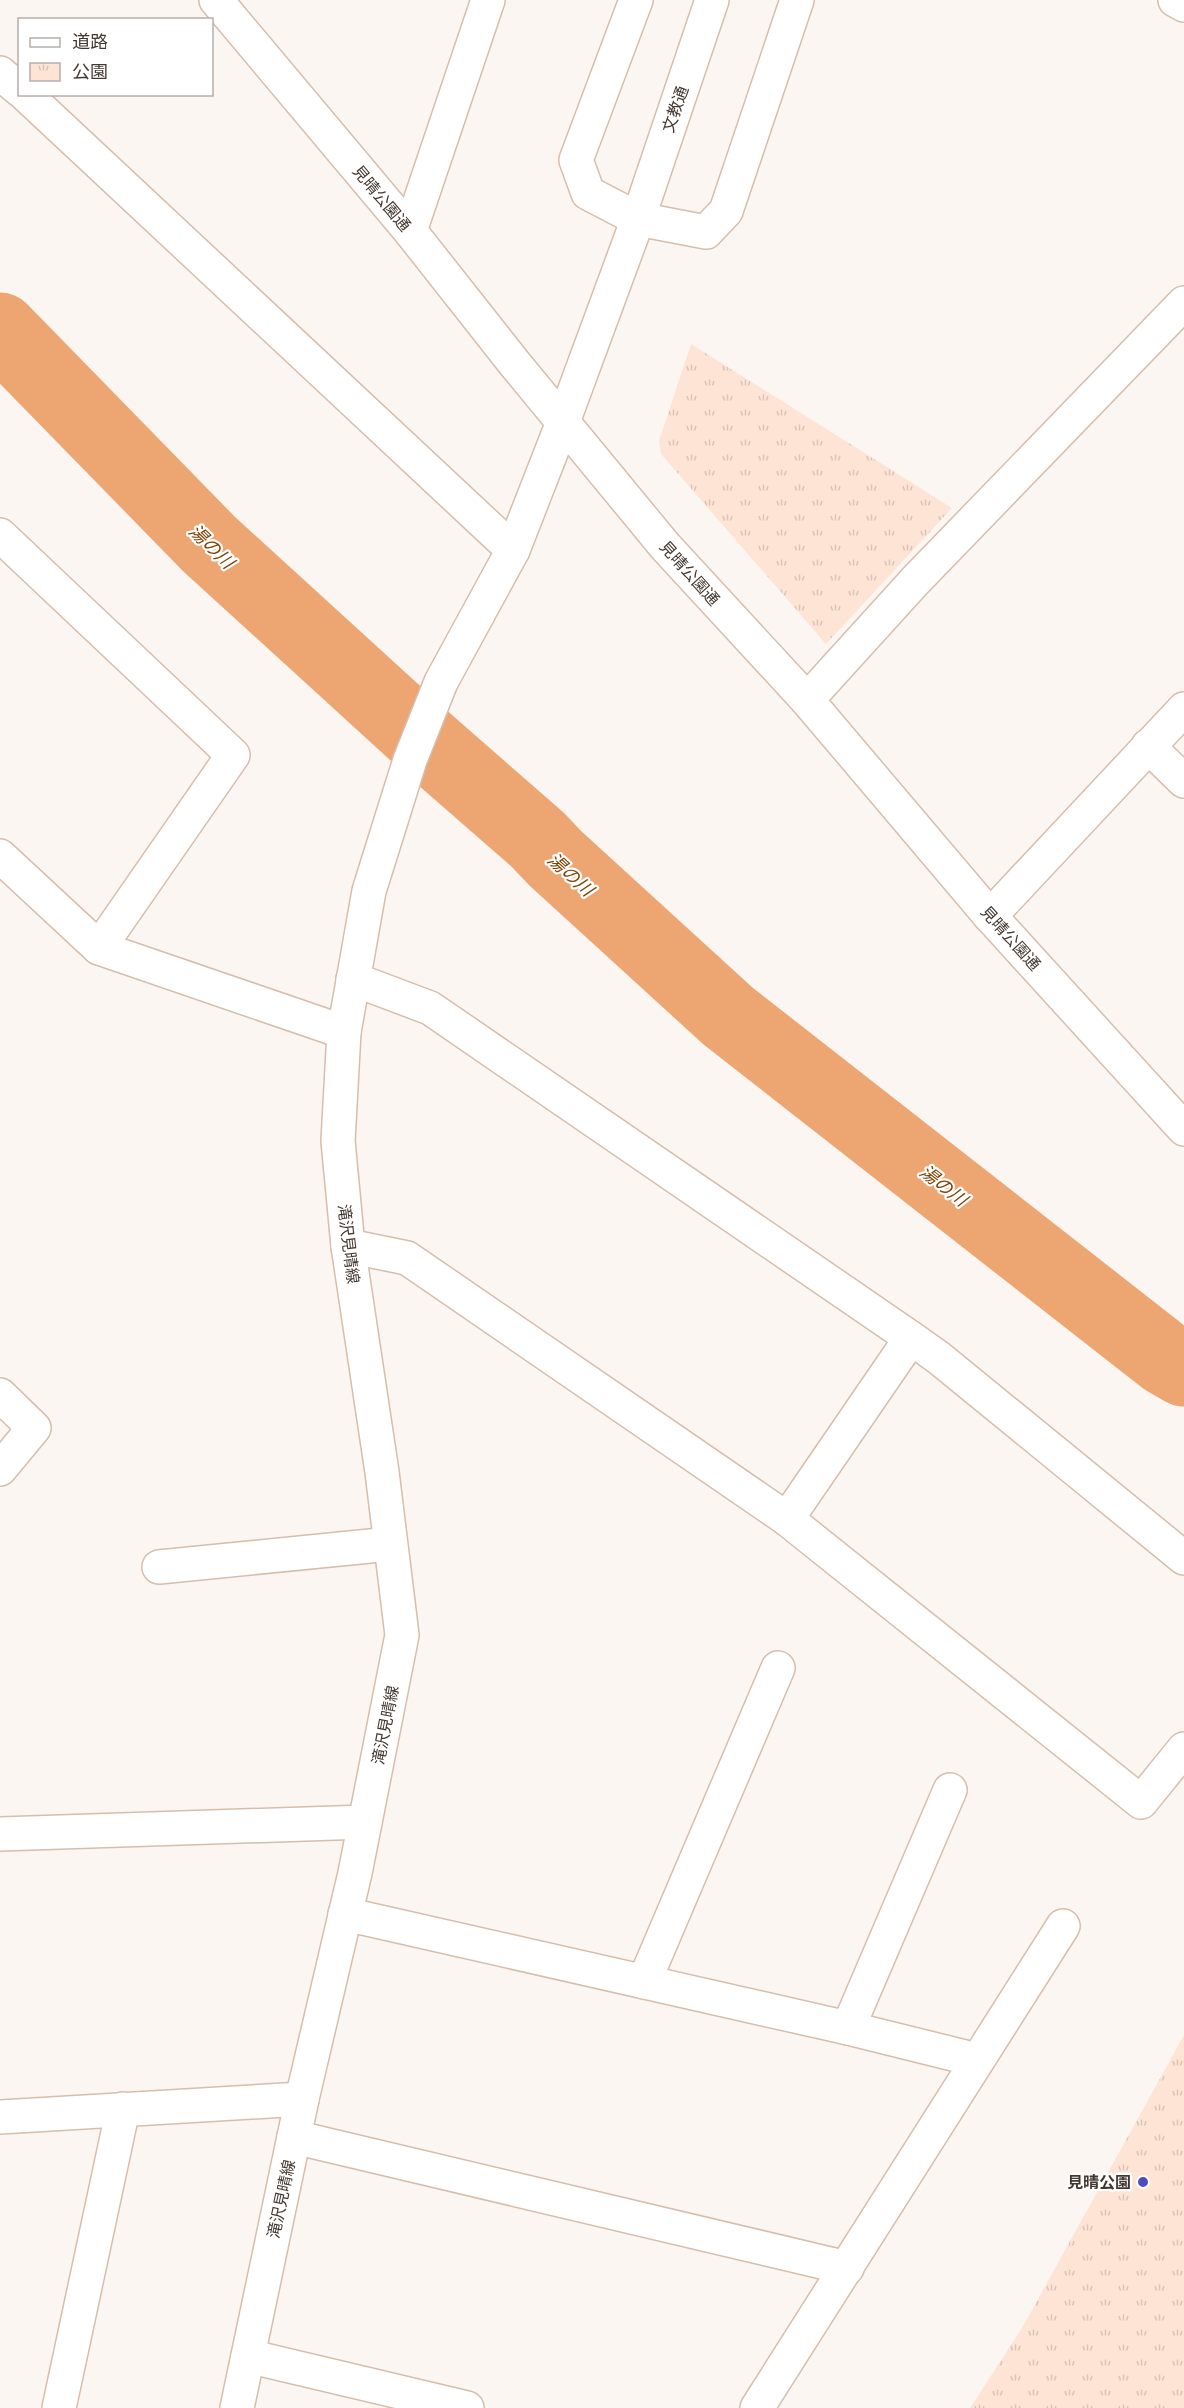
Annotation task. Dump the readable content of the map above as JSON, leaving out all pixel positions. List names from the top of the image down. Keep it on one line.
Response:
{"streets":{"street":["文教通","見晴公園通","滝沢見晴線"]},"crossings":[["文教通","見晴公園通"],["文教通","滝沢見晴線"]],"water":["湯の川"],"places":["見晴公園"],"legend":["道路","公園"]}
